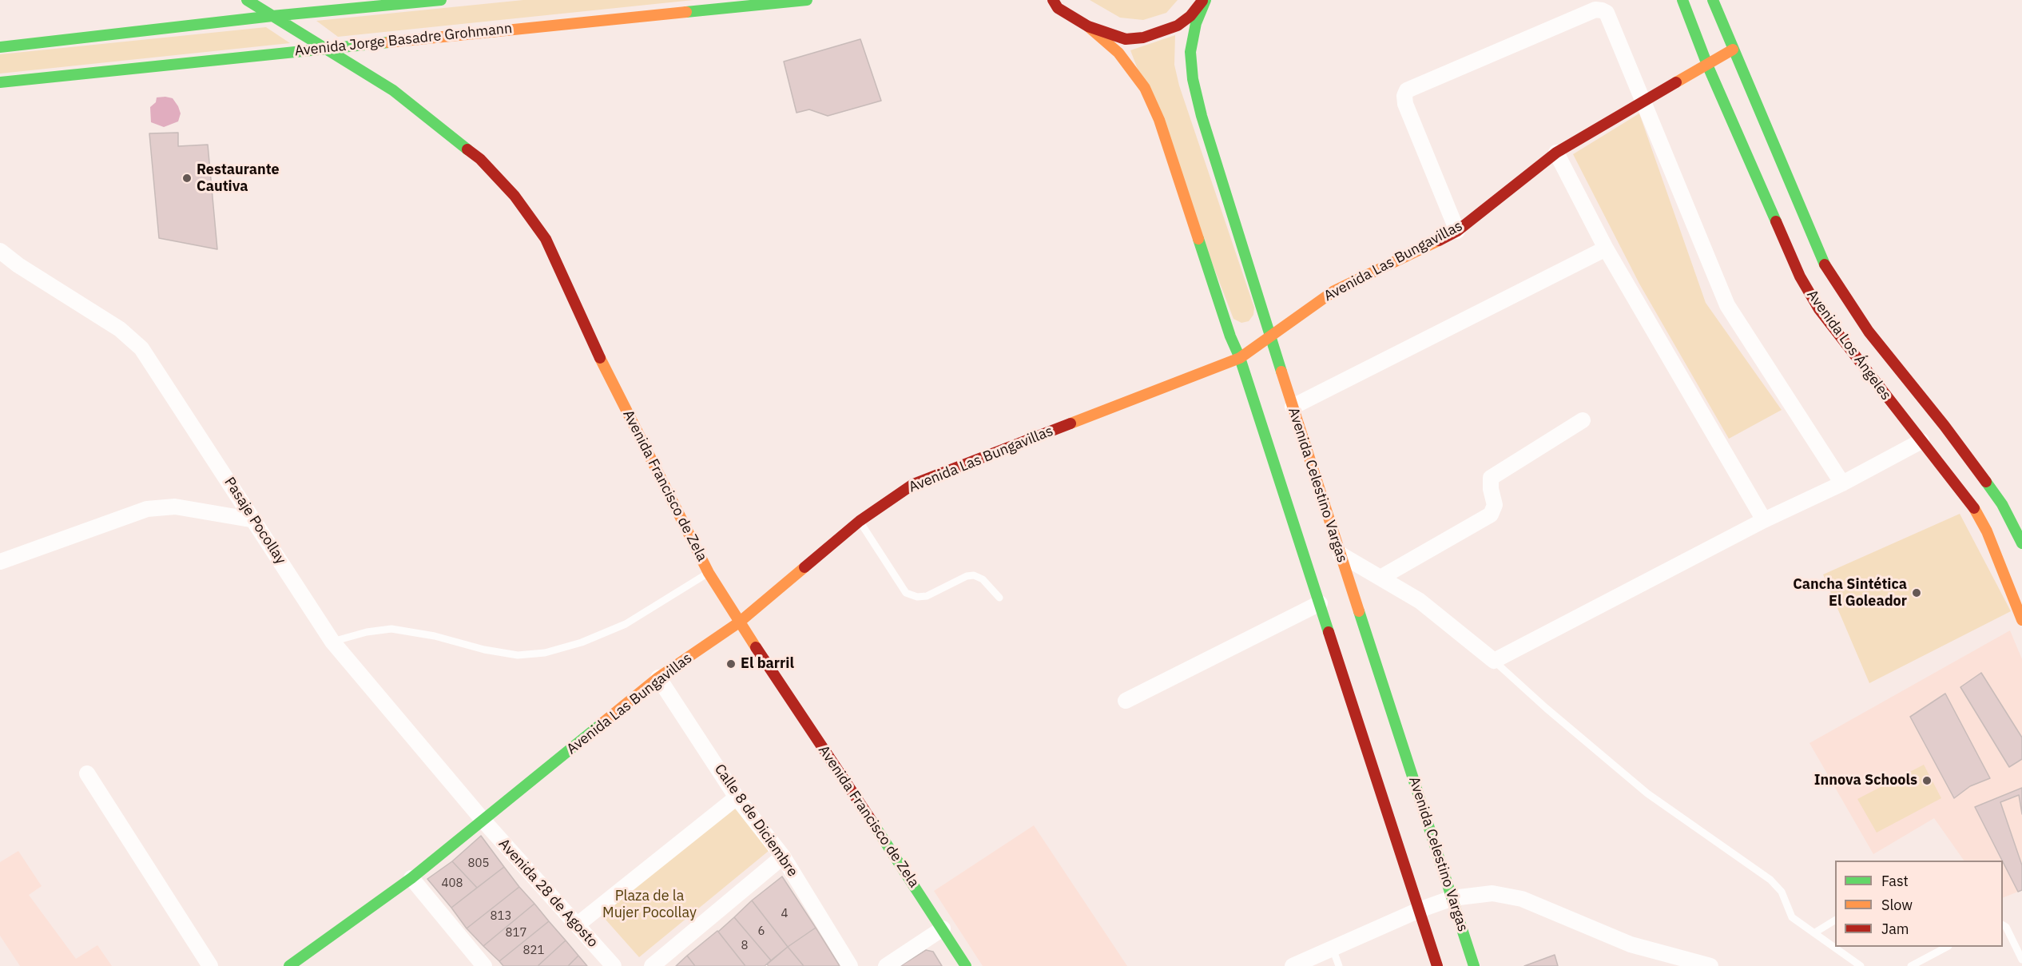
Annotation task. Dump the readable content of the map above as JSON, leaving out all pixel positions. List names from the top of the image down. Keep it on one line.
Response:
{"streets":{"main road":["Avenida Jorge Basadre Grohmann","Avenida Las Bungavillas","Avenida Los Ángeles","Avenida Celestino Vargas","Avenida Francisco de Zela"],"street":["Pasaje Pocollay","Calle 8 de Diciembre","Avenida 28 de Agosto"]},"crossings":[["Avenida Jorge Basadre Grohmann","Avenida Francisco de Zela"],["Avenida Las Bungavillas","Avenida Los Ángeles"],["Avenida Las Bungavillas","Avenida Celestino Vargas"],["Avenida Las Bungavillas","Avenida Francisco de Zela"],["Avenida Las Bungavillas","Pasaje Pocollay"],["Avenida Las Bungavillas","Calle 8 de Diciembre"],["Avenida Las Bungavillas","Avenida 28 de Agosto"],["Pasaje Pocollay","Avenida 28 de Agosto"]],"parks":["Plaza de la Mujer Pocollay"],"places":["Restaurante Cautiva","Cancha Sintética El Goleador","El barril","Innova Schools"],"house_numbers":["805","408","4","813","6","817","8","821"],"legend":["Fast","Slow","Jam"]}
